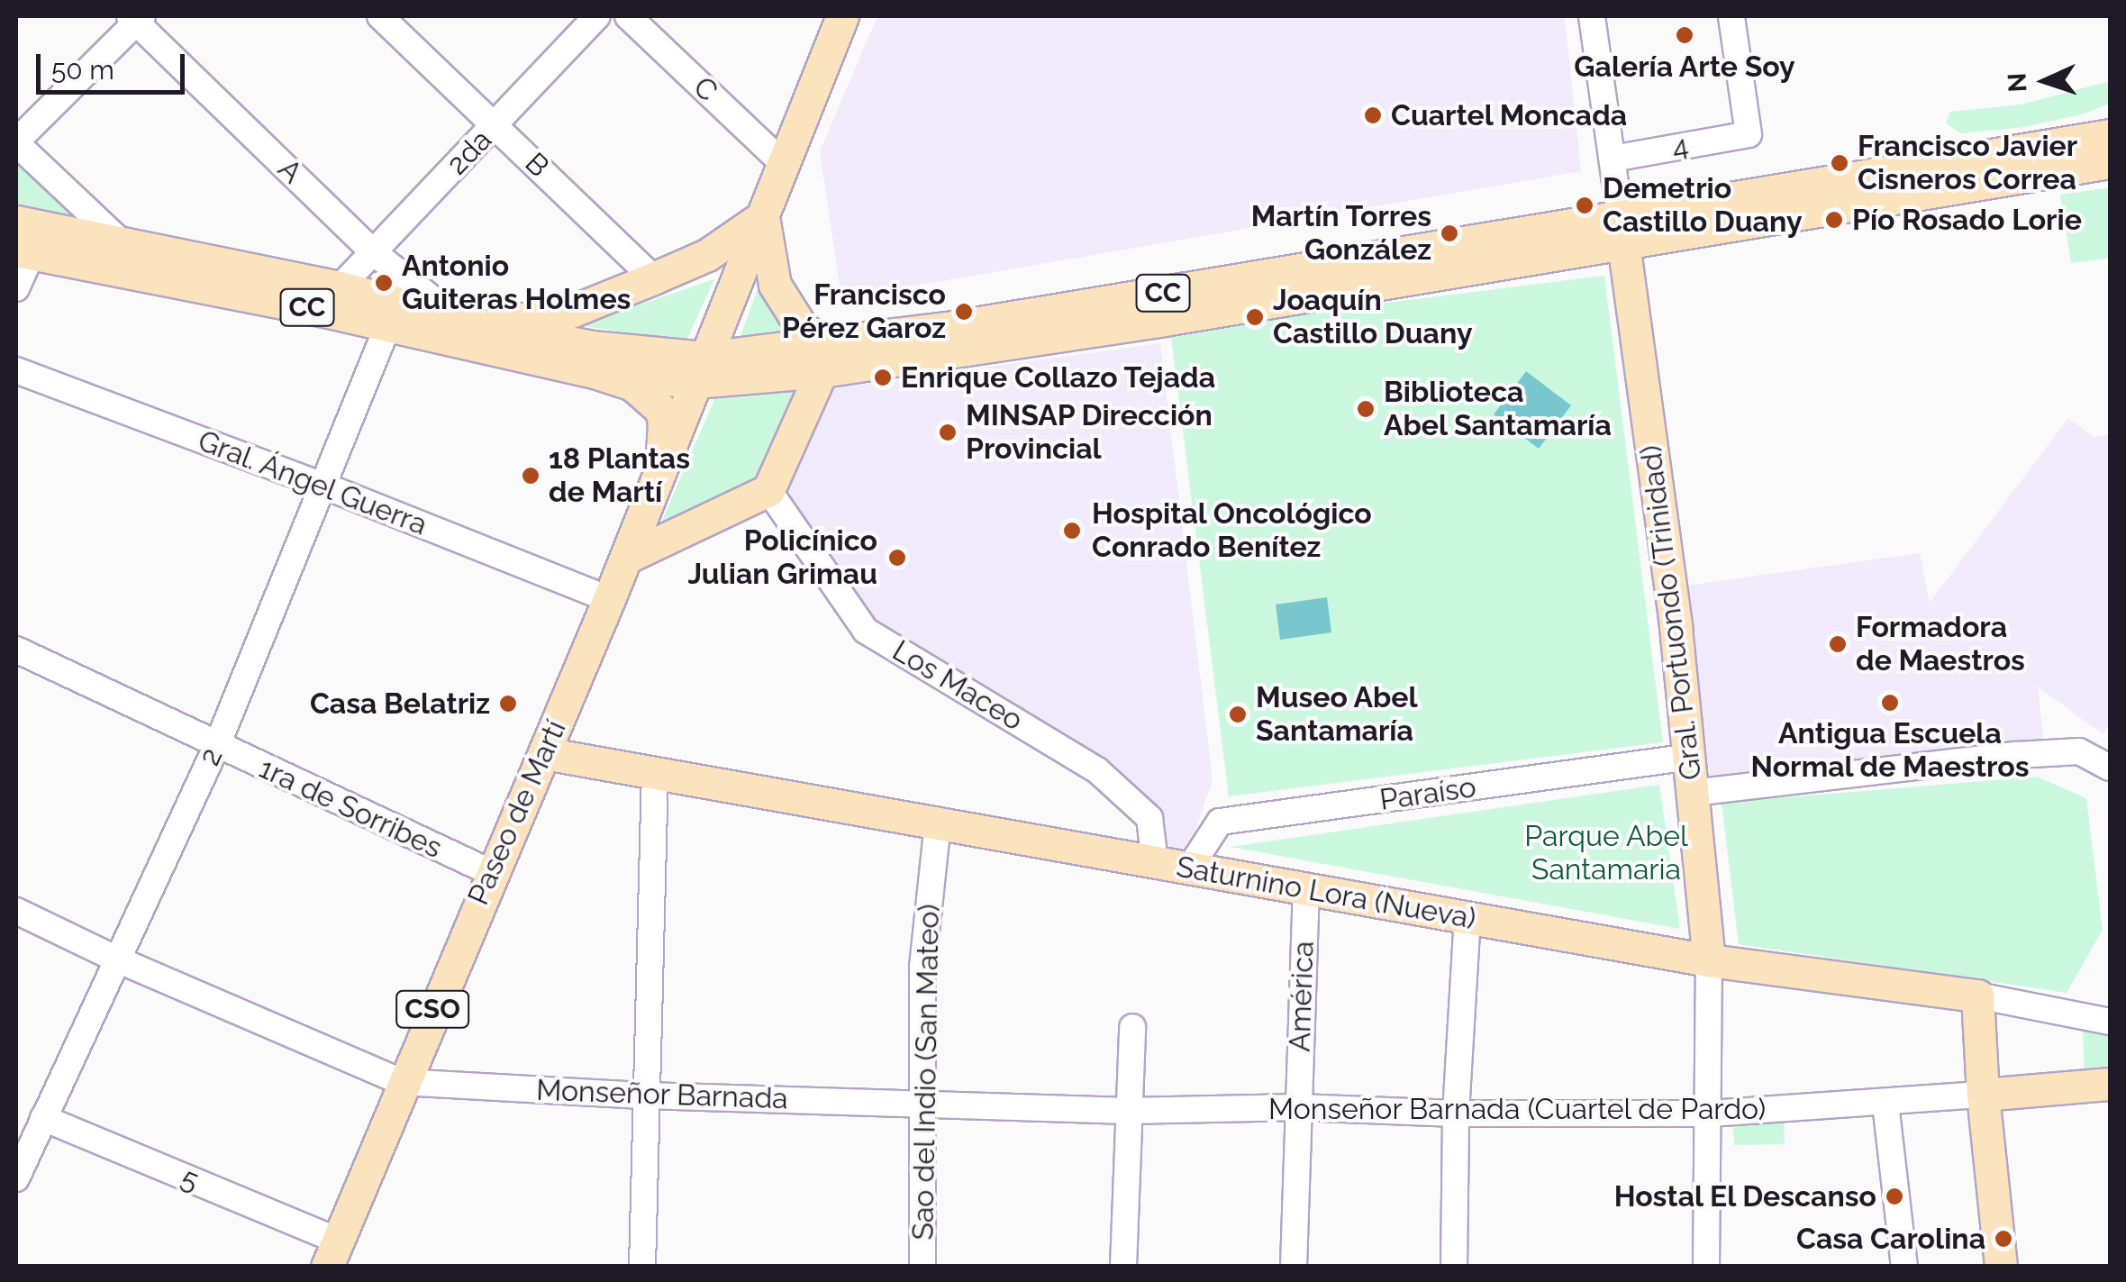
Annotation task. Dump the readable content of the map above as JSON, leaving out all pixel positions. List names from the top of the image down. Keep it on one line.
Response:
{"streets":{"main road":["CC","Gral. Portuondo (Trinidad)","Paseo de Martí","Saturnino Lora (Nueva)","CSO","Monseñor Barnada (Cuartel de Pardo)"],"street":["C","4","2da","B","A","Gral. Ángel Guerra","Los Maceo","2","Paraíso","1ra de Sorribes","América","Sao del Indio (San Mateo)","Monseñor Barnada","5"]},"crossings":[["C","Paseo de Martí"],["4","Gral. Portuondo (Trinidad)"],["2da","B"],["2da","A"],["2da","CC"],["A","CC"],["CC","Gral. Portuondo (Trinidad)"],["CC","2"],["CC","Paseo de Martí"],["Gral. Ángel Guerra","2"],["Gral. Ángel Guerra","Paseo de Martí"],["Gral. Portuondo (Trinidad)","Paraíso"],["Gral. Portuondo (Trinidad)","Saturnino Lora (Nueva)"],["Gral. Portuondo (Trinidad)","Monseñor Barnada (Cuartel de Pardo)"],["Los Maceo","Saturnino Lora (Nueva)"],["2","1ra de Sorribes"],["2","5"],["Paraíso","Saturnino Lora (Nueva)"],["1ra de Sorribes","Paseo de Martí"],["Paseo de Martí","Saturnino Lora (Nueva)"],["Paseo de Martí","Monseñor Barnada"],["Paseo de Martí","5"],["Saturnino Lora (Nueva)","América"],["Saturnino Lora (Nueva)","Sao del Indio (San Mateo)"],["América","Monseñor Barnada (Cuartel de Pardo)"],["Sao del Indio (San Mateo)","Monseñor Barnada"],["Sao del Indio (San Mateo)","Monseñor Barnada (Cuartel de Pardo)"],["Monseñor Barnada","Monseñor Barnada (Cuartel de Pardo)"]],"parks":["Parque Abel Santamaria"],"places":["Galería Arte Soy","Cuartel Moncada","Francisco Javier Cisneros Correa","Demetrio Castillo Duany","Pío Rosado Lorie","Martín Torres González","Antonio Guiteras Holmes","Francisco Pérez Garoz","Joaquín Castillo Duany","Enrique Collazo Tejada","Biblioteca Abel Santamaría","MINSAP Dirección Provincial","18 Plantas de Martí","Hospital Oncológico Conrado Benítez","Policínico Julian Grimau","Formadora de Maestros","Antigua Escuela Normal de Maestros","Casa Belatriz","Museo Abel Santamaría","Hostal El Descanso","Casa Carolina"],"scale_bar":"50 m","north":"left"}
